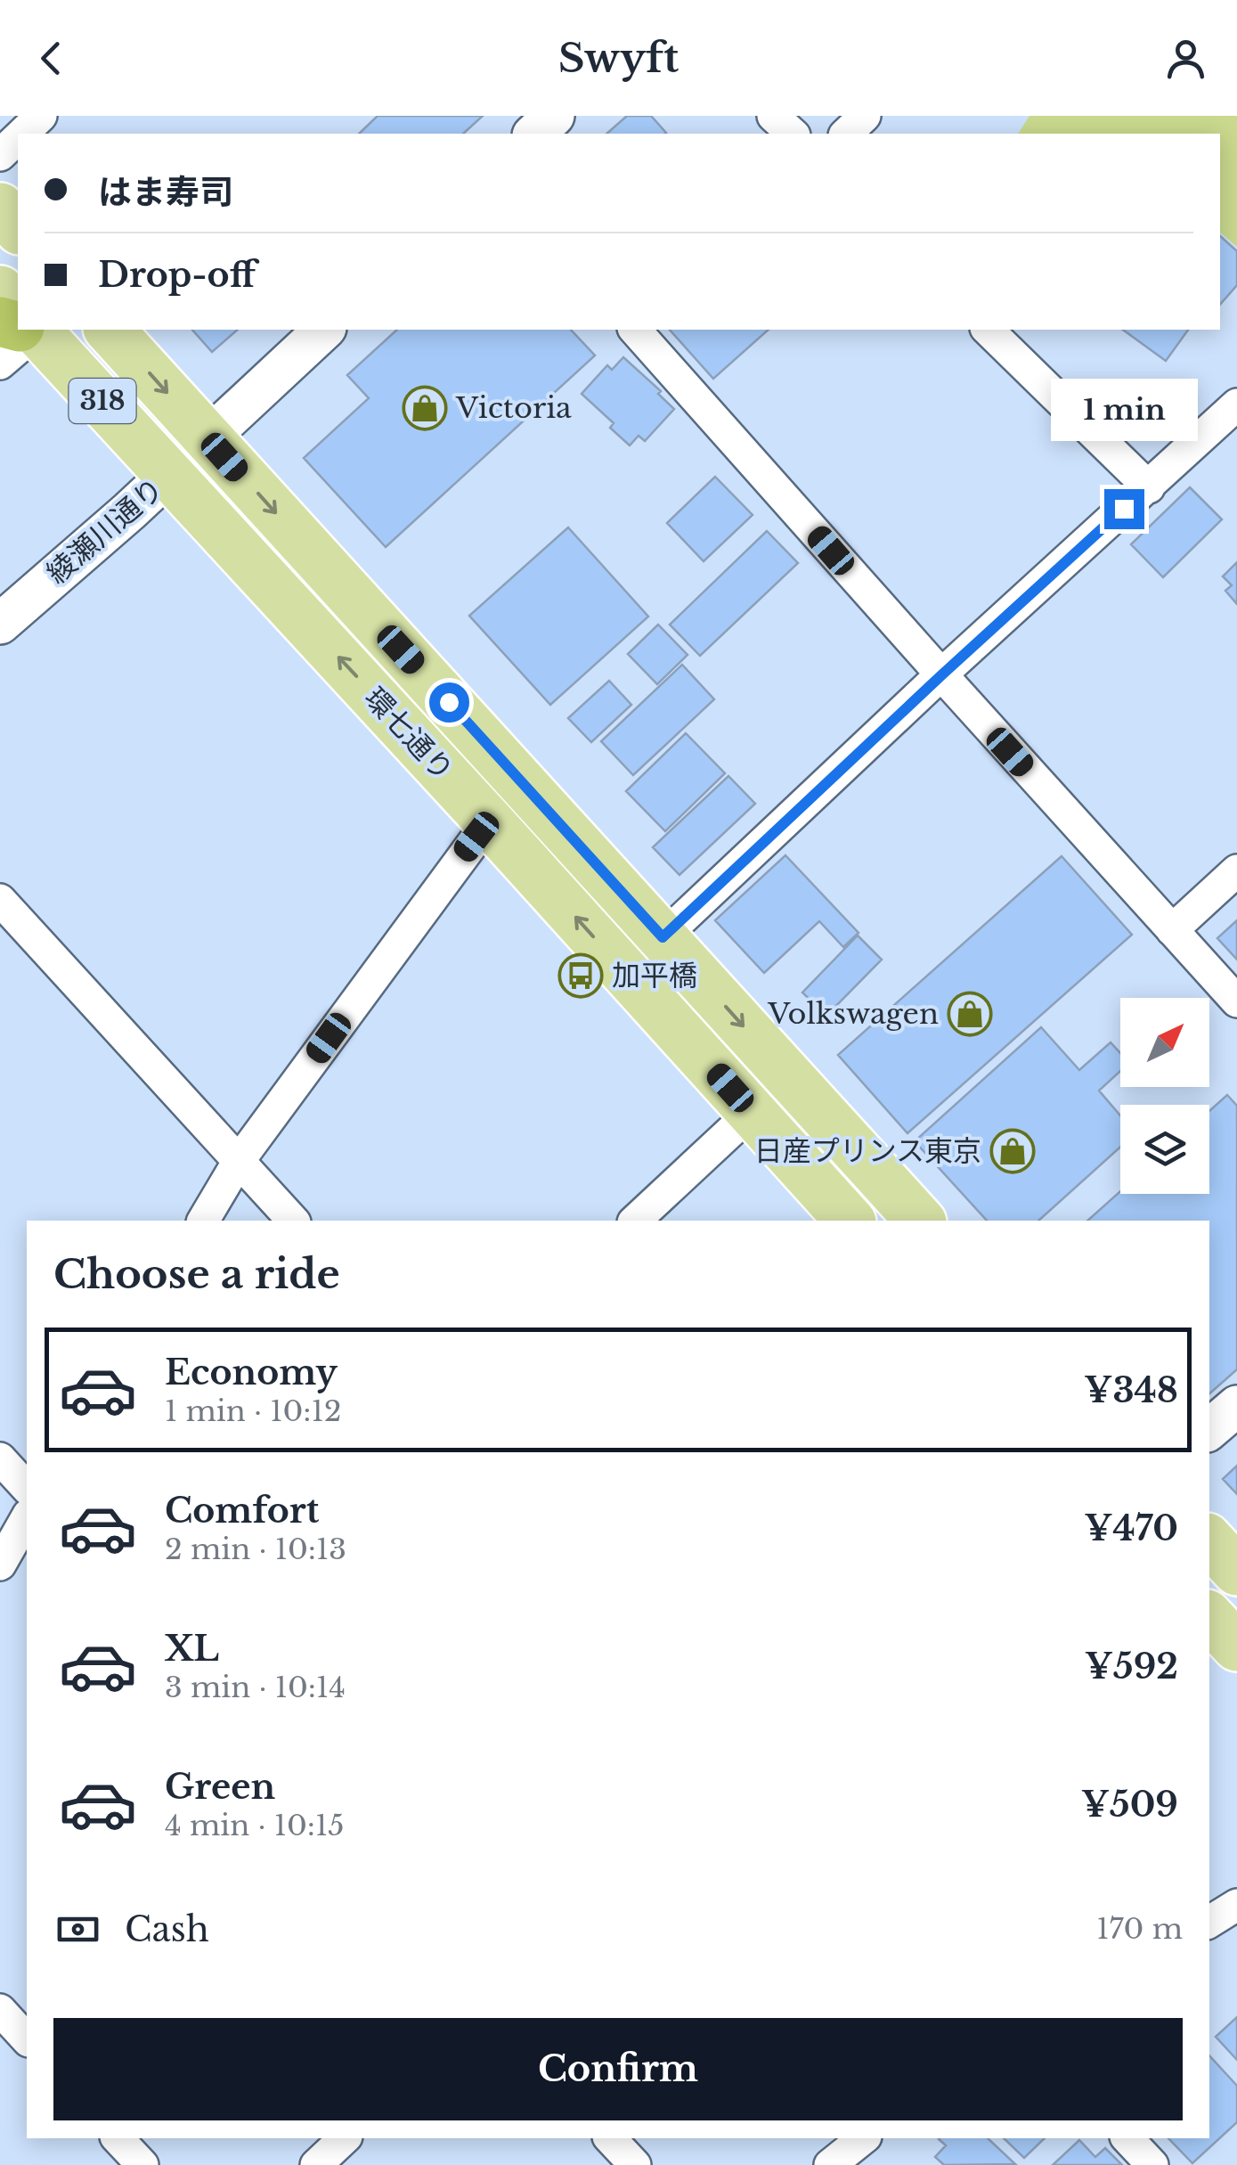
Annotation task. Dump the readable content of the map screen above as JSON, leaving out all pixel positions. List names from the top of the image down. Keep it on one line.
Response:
{"streets":{"main road":["318","環七通り"],"street":["綾瀬川通り"]},"crossings":[["綾瀬川通り","環七通り"]],"places":{"shop":["Victoria","Volkswagen","日産プリンス東京"],"bus stop":["加平橋"]},"north":"top right","page":{"header":"Swyft","banner":["はま寿司","Drop-off"],"bubble":"1 min","heading":"Choose a ride","list":[{"name":"Economy","note":"1 min · 10:12","value":"¥348"},{"name":"Comfort","note":"2 min · 10:13","value":"¥470"},{"name":"XL","note":"3 min · 10:14","value":"¥592"},{"name":"Green","note":"4 min · 10:15","value":"¥509"}],"pay":["Cash","170 m"],"buttons":"Confirm"}}
